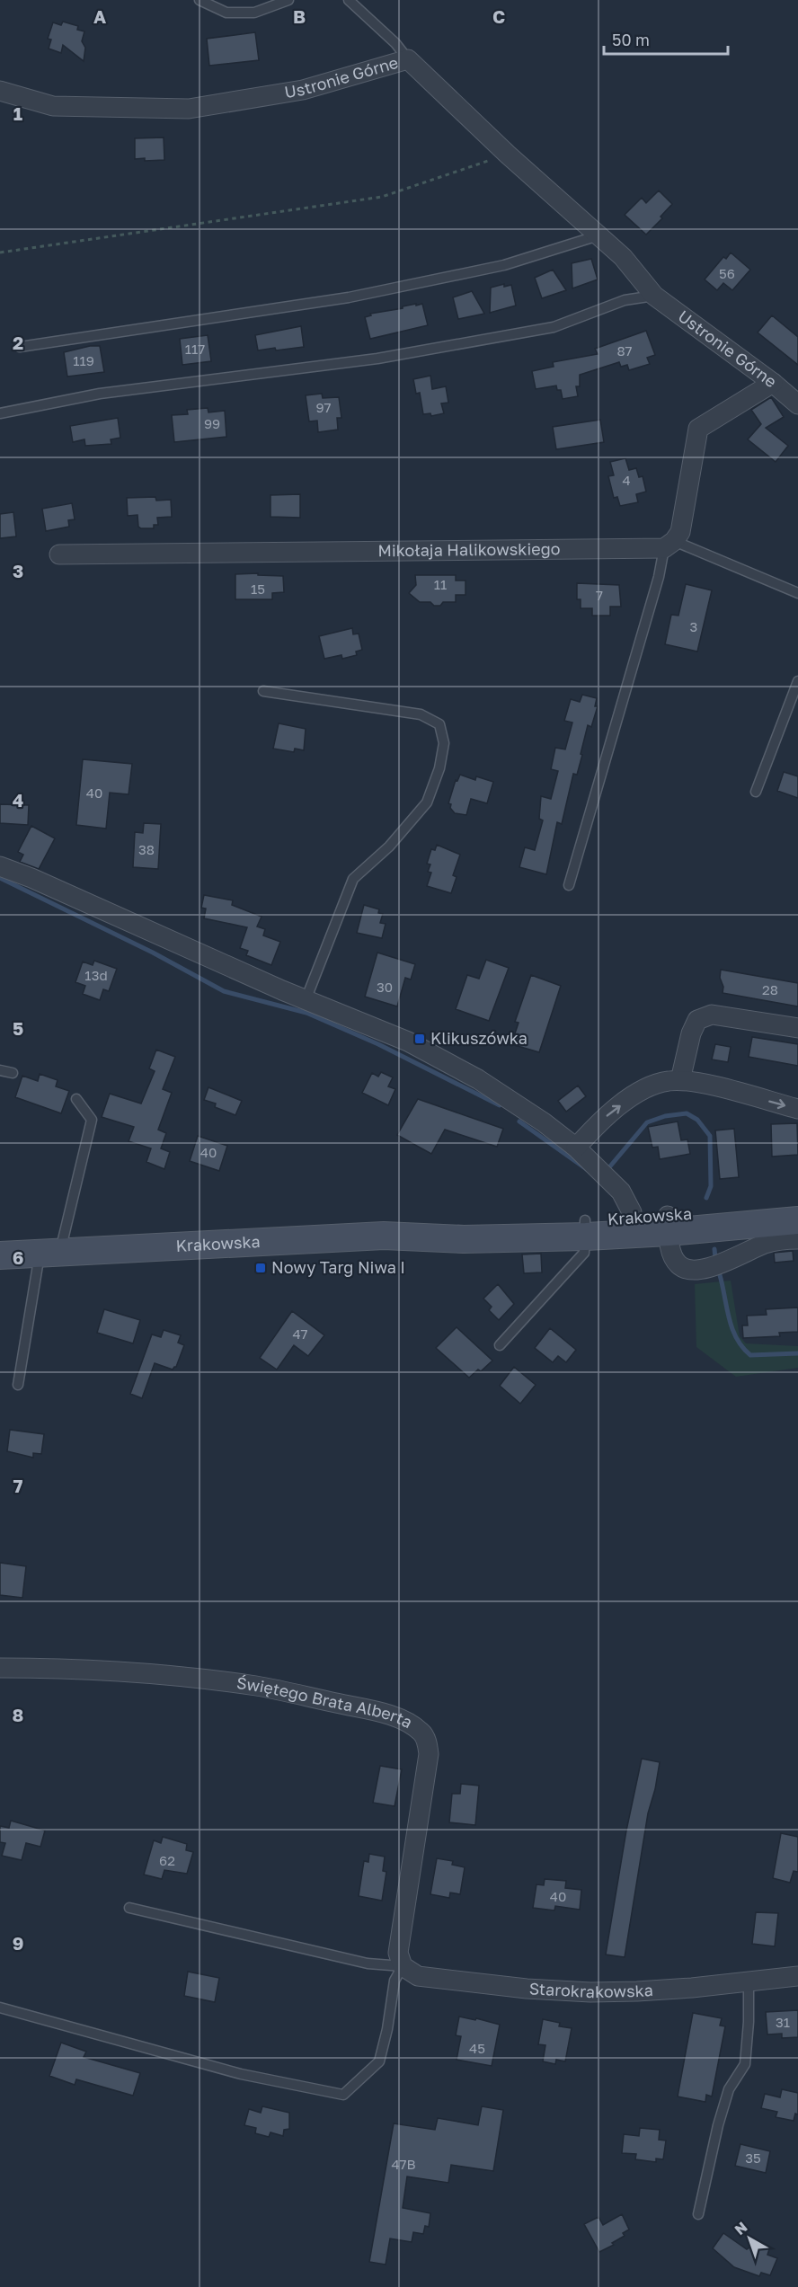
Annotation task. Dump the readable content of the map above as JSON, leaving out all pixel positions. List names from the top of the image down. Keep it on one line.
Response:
{"streets":{"main road":["Krakowska"],"street":["Ustronie Górne","Mikołaja Halikowskiego","Świętego Brata Alberta","Starokrakowska"]},"crossings":[["Świętego Brata Alberta","Starokrakowska"]],"places":{"transit":["Klikuszówka","Nowy Targ Niwa I"]},"house_numbers":["56","117","87","119","97","99","4","11","15","7","3","40","38","13d","30","28","40","47","62","40","31","45","35","47B"],"scale_bar":"50 m","north":"top left","grid":{"columns":["A","B","C"],"rows":["1","2","3","4","5","6","7","8","9"]}}
